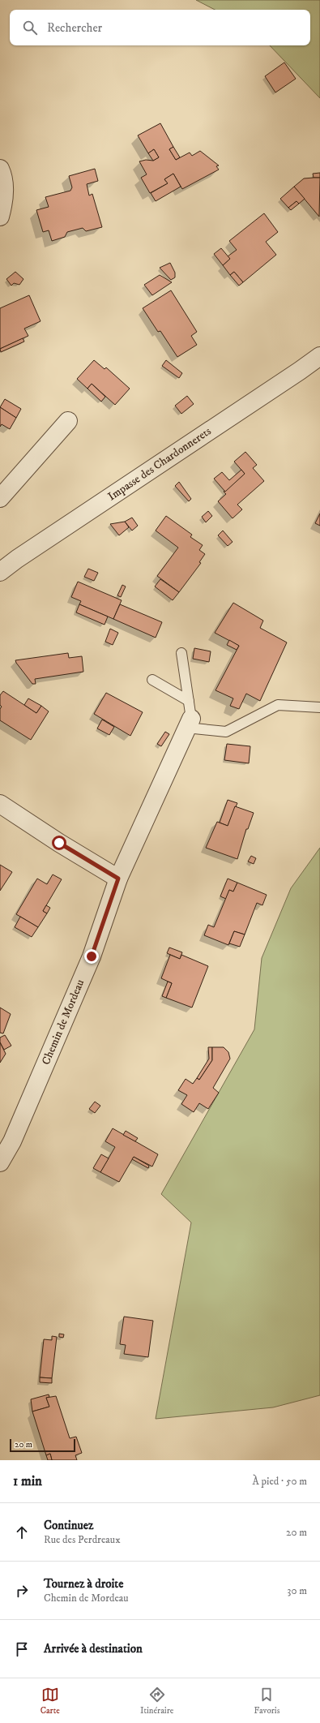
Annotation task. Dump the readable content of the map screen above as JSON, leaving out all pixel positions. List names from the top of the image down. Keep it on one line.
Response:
{"streets":{"street":["Impasse des Chardonnerets","Chemin de Mordeau"]},"scale_bar":"20 m","page":{"search":"Rechercher","scale":"20 m","heading":["1 min","À pied · 50 m"],"list":[["Continuez","Rue des Perdreaux","20 m"],["Tournez à droite","Chemin de Mordeau","30 m"],"Arrivée à destination"],"nav":["Carte","Itinéraire","Favoris"]}}
